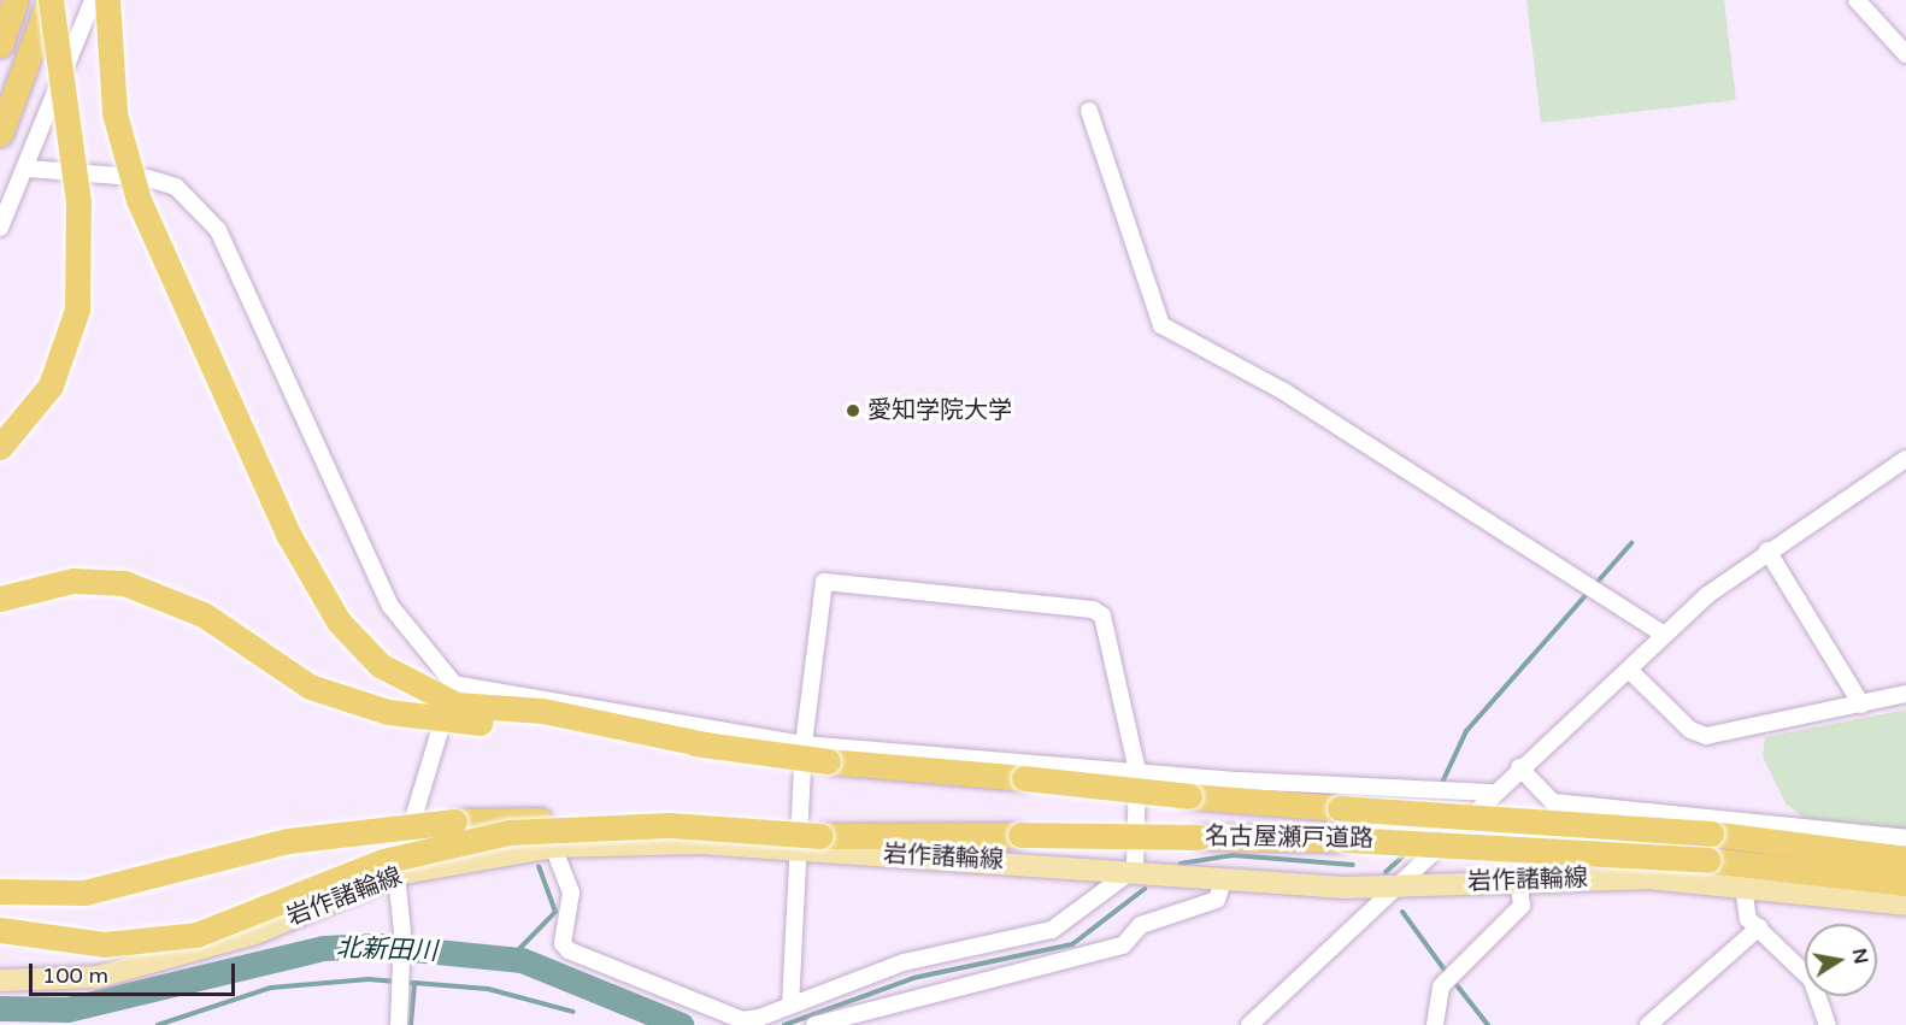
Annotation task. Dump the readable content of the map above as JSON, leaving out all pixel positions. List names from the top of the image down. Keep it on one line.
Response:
{"streets":{"highway":["名古屋瀬戸道路"],"main road":["岩作諸輪線"]},"water":["北新田川"],"places":["愛知学院大学"],"scale_bar":"100 m","north":"right"}
